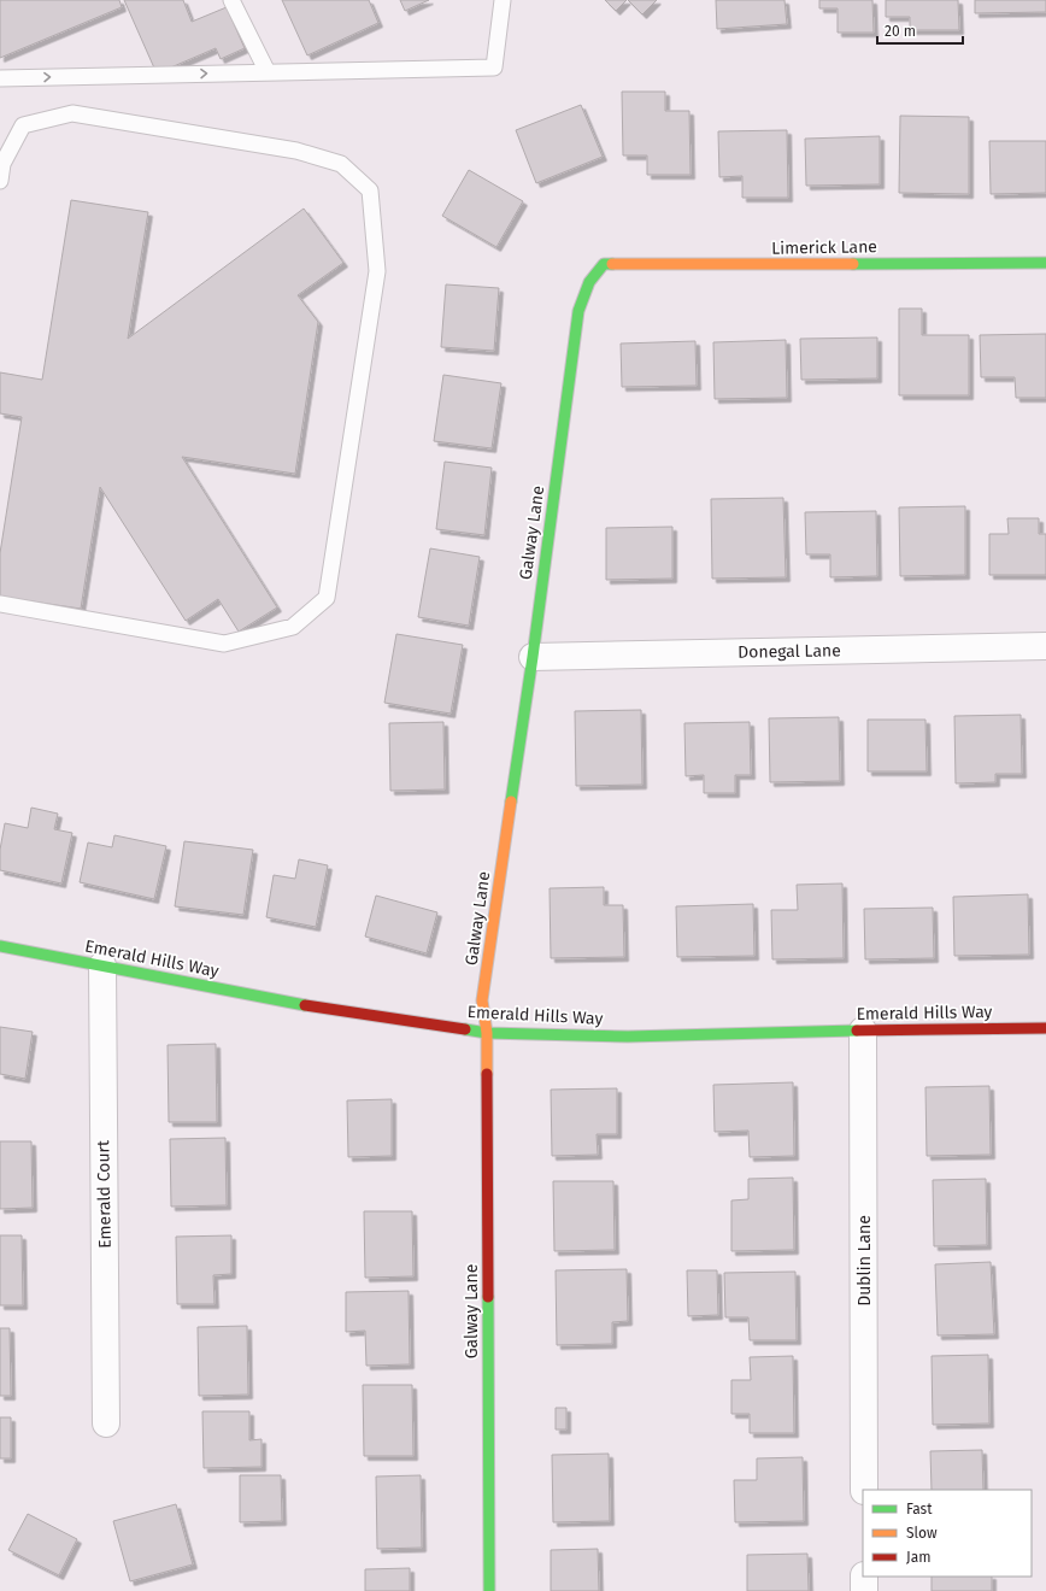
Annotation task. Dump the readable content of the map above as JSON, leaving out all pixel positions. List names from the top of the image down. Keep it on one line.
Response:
{"streets":{"street":["Limerick Lane","Galway Lane","Donegal Lane","Emerald Hills Way","Emerald Court","Dublin Lane"]},"crossings":[["Limerick Lane","Galway Lane"],["Galway Lane","Donegal Lane"],["Galway Lane","Emerald Hills Way"],["Emerald Hills Way","Emerald Court"],["Emerald Hills Way","Dublin Lane"]],"legend":["Fast","Slow","Jam"],"scale_bar":"20 m"}
